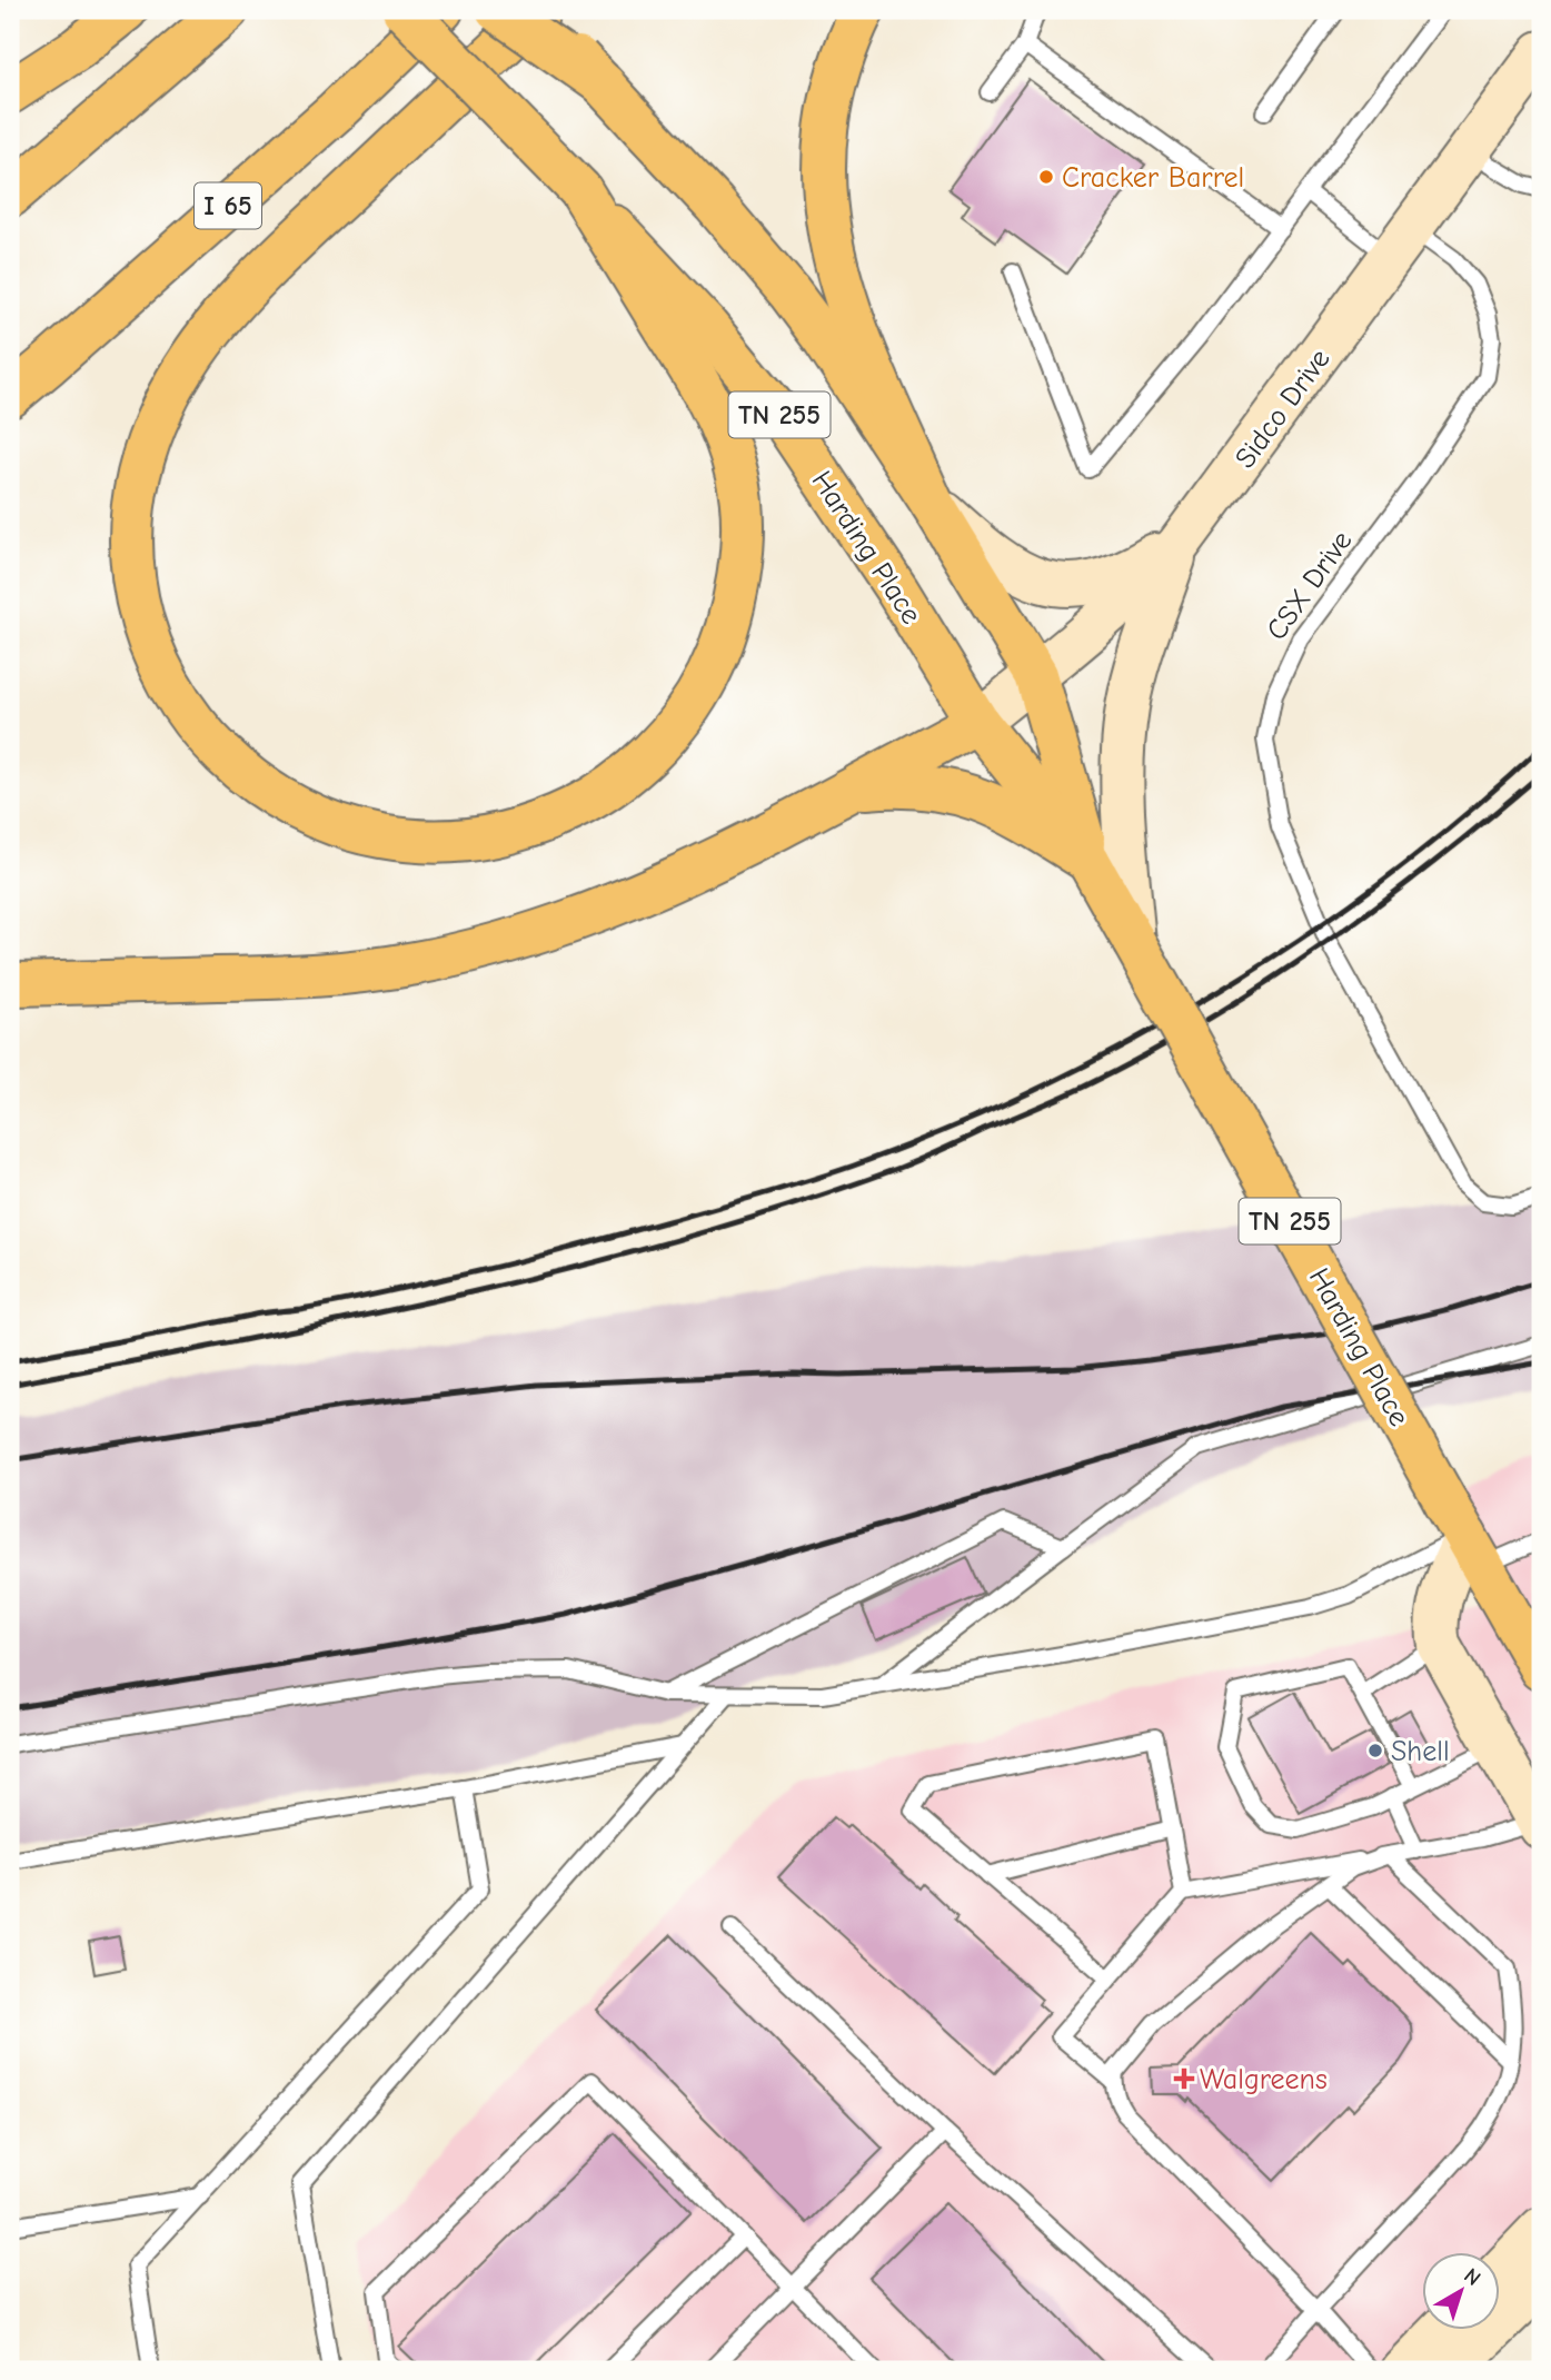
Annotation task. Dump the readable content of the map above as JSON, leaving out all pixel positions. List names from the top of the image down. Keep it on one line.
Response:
{"streets":{"main road":["I 65","Sidco Drive","TN 255","Harding Place"],"lane":["CSX Drive"]},"crossings":[["Sidco Drive","TN 255"],["Sidco Drive","Harding Place"],["Sidco Drive","CSX Drive"],["TN 255","Harding Place"]],"places":{"other":["Cracker Barrel","Shell"],"health":["Walgreens"]},"north":"top right"}
